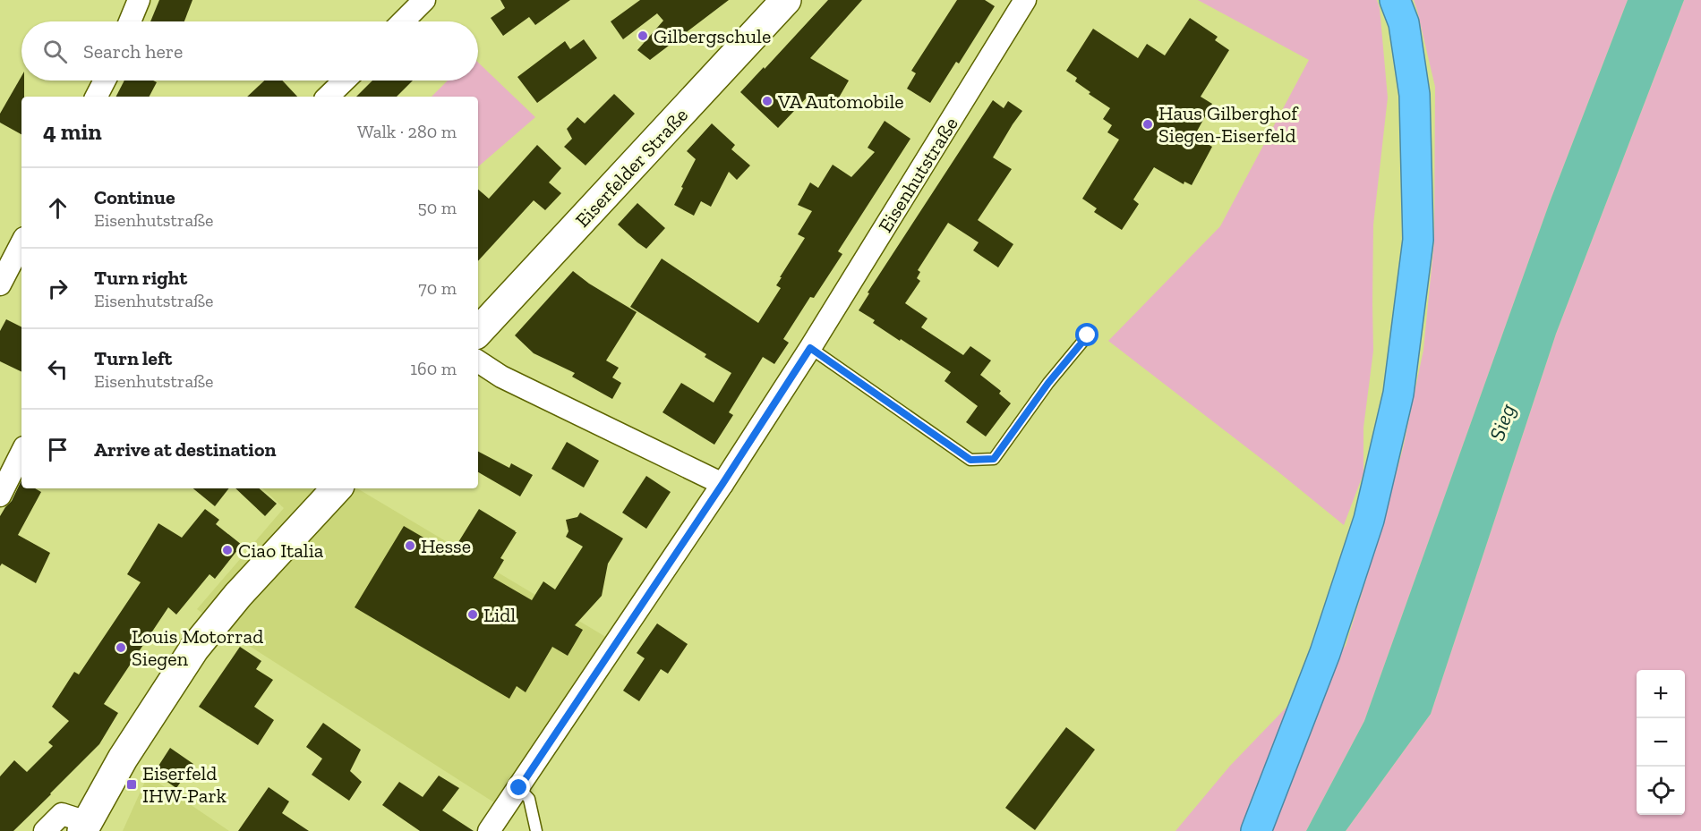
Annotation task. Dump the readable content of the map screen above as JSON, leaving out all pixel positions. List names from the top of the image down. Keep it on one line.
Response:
{"streets":{"main road":["Eiserfelder Straße"],"street":["Eisenhutstraße"]},"water":["Sieg"],"places":{"other":["Gilbergschule","VA Automobile","Haus Gilberghof Siegen-Eiserfeld","Hesse","Ciao Italia","Lidl","Louis Motorrad Siegen"],"transit":["Eiserfeld IHW-Park"]},"page":{"search":"Search here","heading":["4 min","Walk · 280 m"],"list":[["Continue","Eisenhutstraße","50 m"],["Turn right","Eisenhutstraße","70 m"],["Turn left","Eisenhutstraße","160 m"],"Arrive at destination"],"map_buttons":["+","−"]}}
